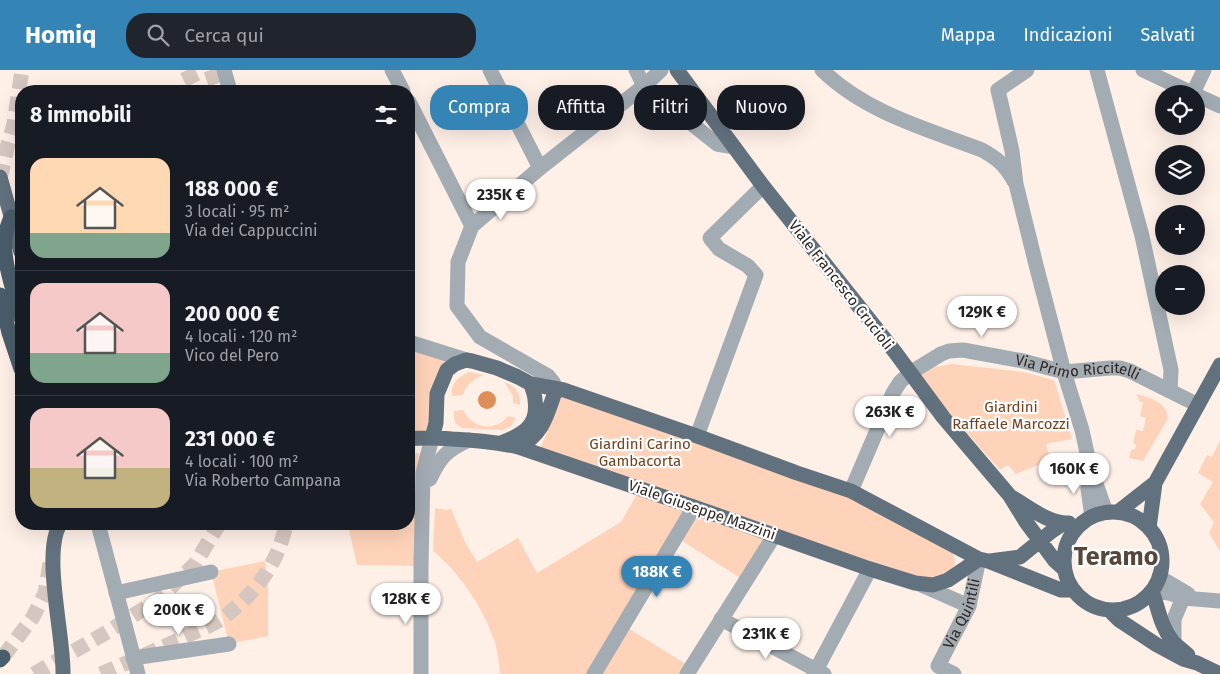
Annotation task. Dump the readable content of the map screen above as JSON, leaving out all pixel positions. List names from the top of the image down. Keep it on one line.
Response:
{"streets":{"main road":["Viale Francesco Crucioli","Viale Giuseppe Mazzini"],"street":["Via Primo Riccitelli","Via Quintili"]},"crossings":[["Viale Francesco Crucioli","Via Primo Riccitelli"],["Viale Francesco Crucioli","Viale Giuseppe Mazzini"],["Viale Giuseppe Mazzini","Via Quintili"]],"districts":["Teramo"],"parks":["Giardini Raffaele Marcozzi","Giardini Carino Gambacorta"],"page":{"header":"Homiq","search":"Cerca qui","nav":["Mappa","Indicazioni","Salvati"],"map_buttons":["+","−"],"chip":["Compra","Affitta","Filtri","Nuovo"],"heading":"8 immobili","list":[{"name":"188 000 €","note":"3 locali · 95 m² · Via dei Cappuccini"},{"name":"200 000 €","note":"4 locali · 120 m² · Vico del Pero"},{"name":"231 000 €","note":"4 locali · 100 m² · Via Roberto Campana"}],"price":["235K €","129K €","263K €","160K €","188K €","128K €","200K €","231K €"]}}
